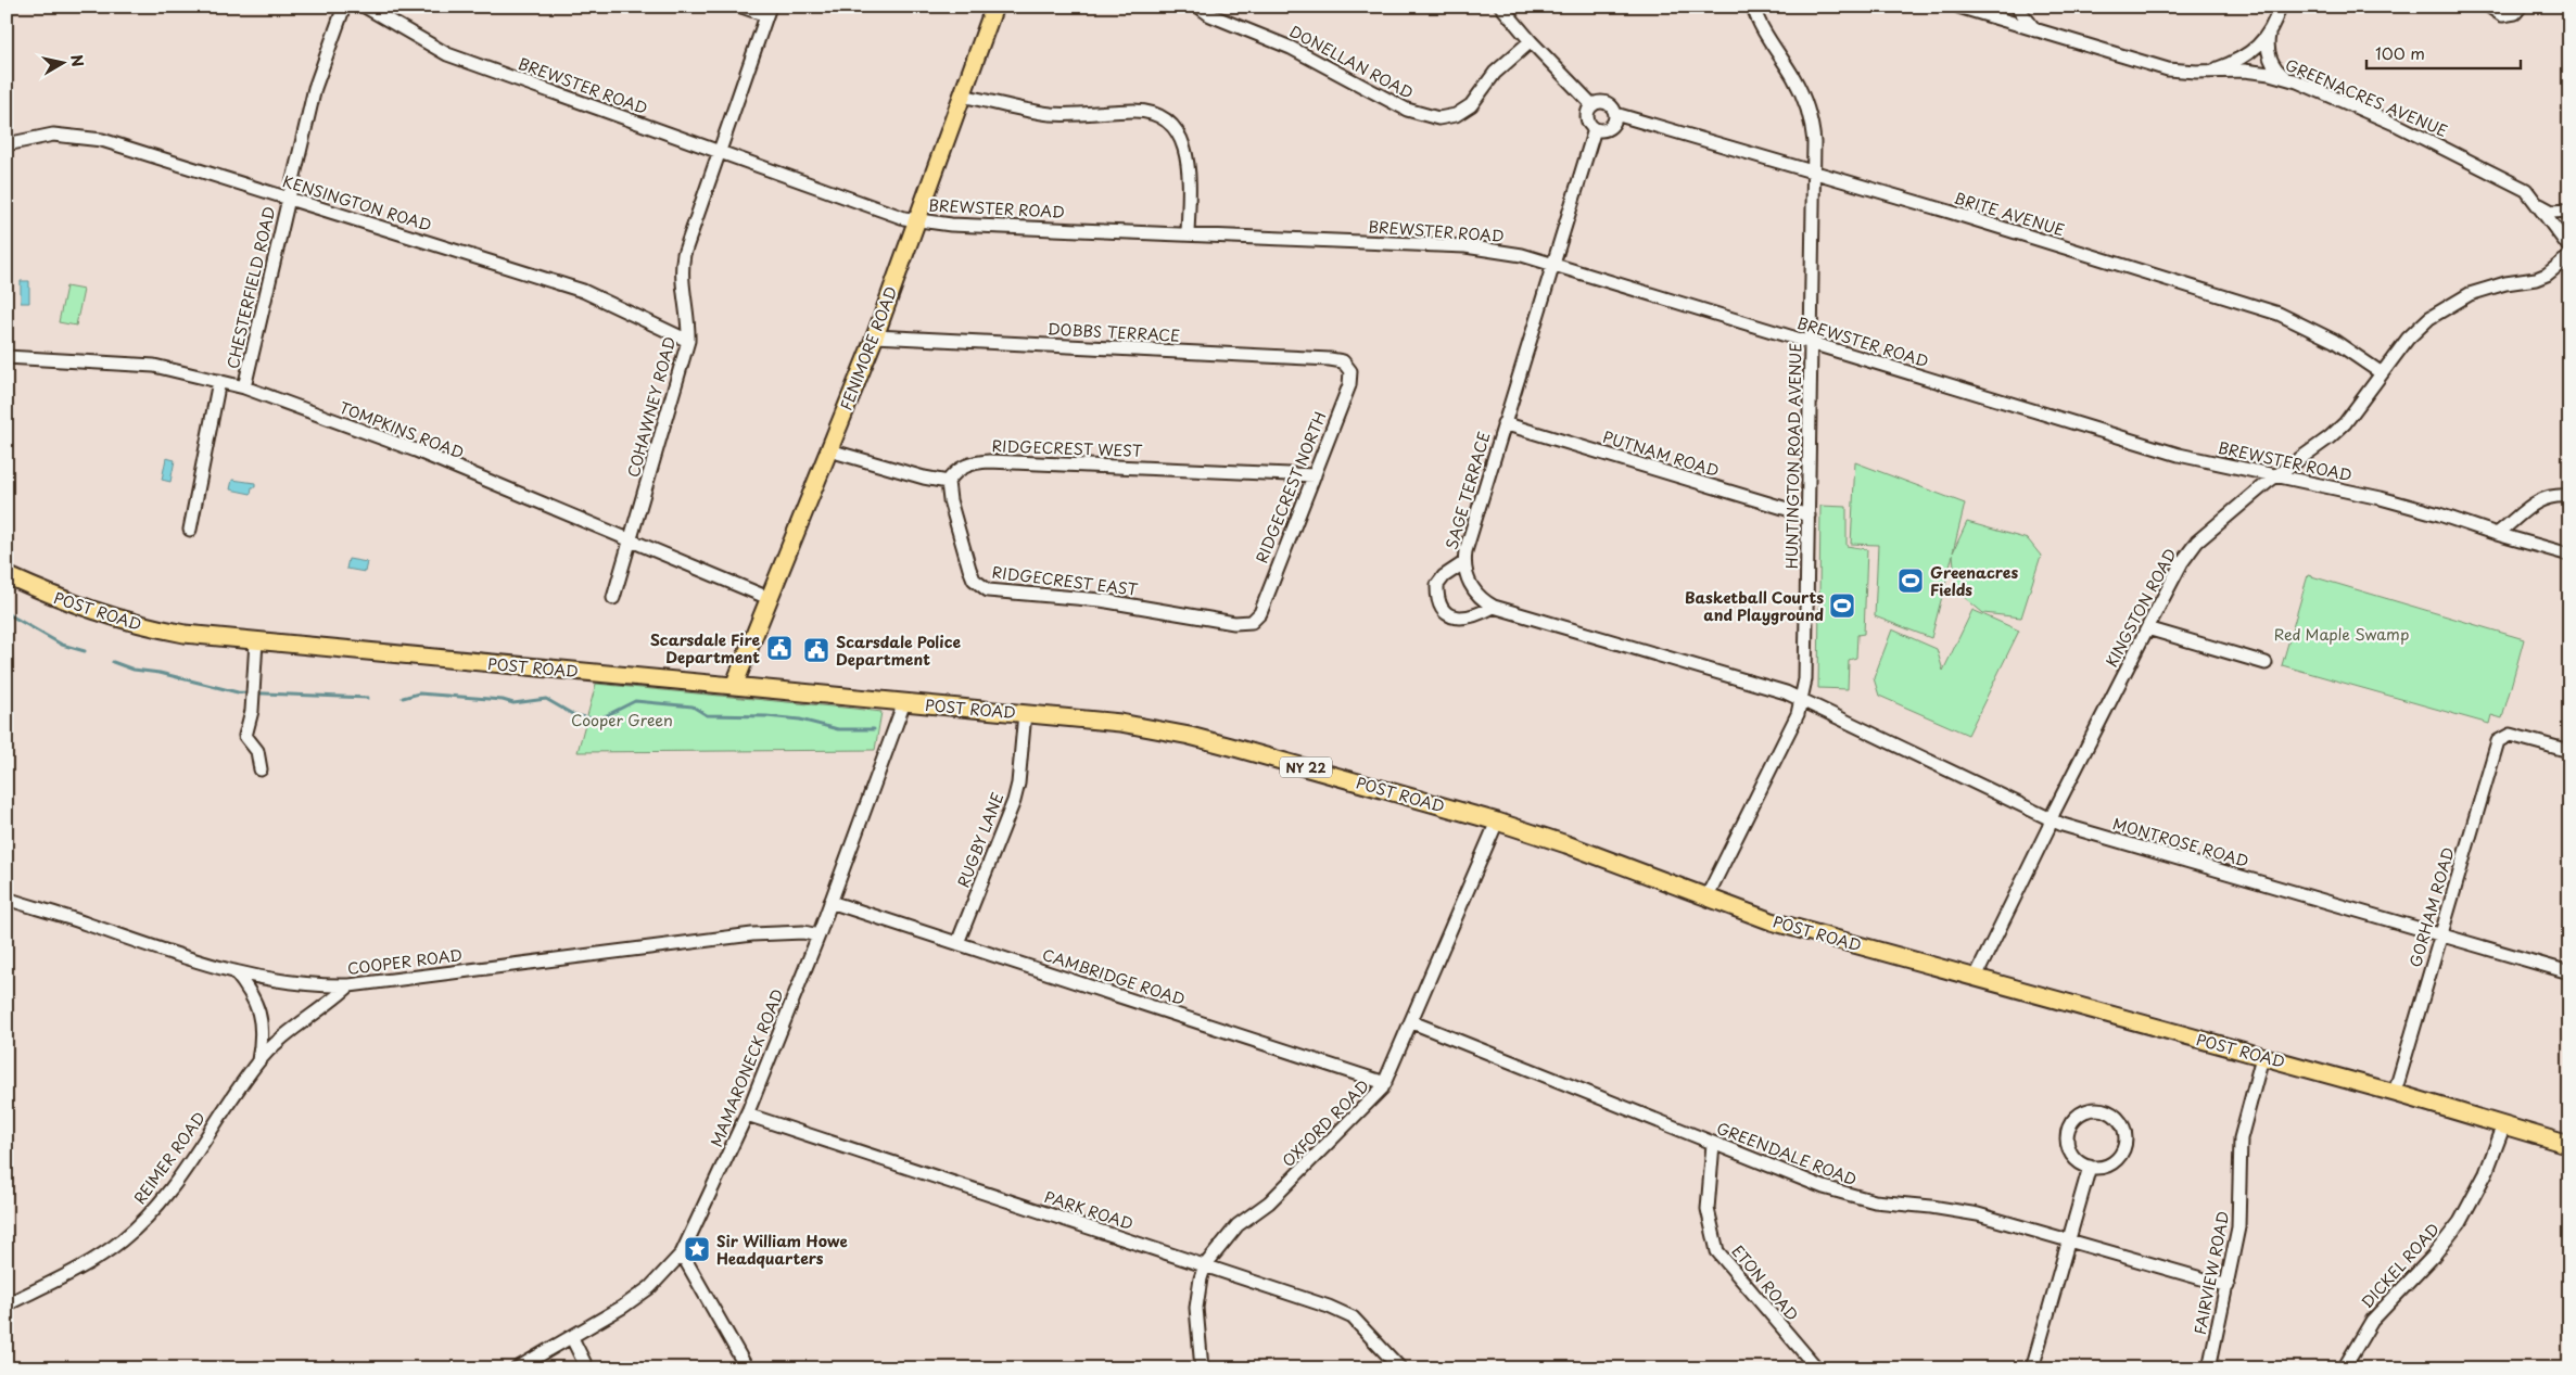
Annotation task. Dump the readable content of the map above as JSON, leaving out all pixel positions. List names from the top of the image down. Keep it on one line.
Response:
{"streets":{"main road":["FENIMORE ROAD","POST ROAD","NY 22"],"street":["DONELLAN ROAD","BREWSTER ROAD","GREENACRES AVENUE","KENSINGTON ROAD","BRITE AVENUE","CHESTERFIELD ROAD","DOBBS TERRACE","COHAWNEY ROAD","TOMPKINS ROAD","RIDGECREST WEST","PUTNAM ROAD","HUNTINGTON ROAD AVENUE","RIDGECREST NORTH","SAGE TERRACE","RIDGECREST EAST","KINGSTON ROAD","RUGBY LANE","MONTROSE ROAD","GORHAM ROAD","COOPER ROAD","CAMBRIDGE ROAD","MAMARONECK ROAD","OXFORD ROAD","GREENDALE ROAD","REIMER ROAD","PARK ROAD","DICKEL ROAD","FAIRVIEW ROAD","ETON ROAD"]},"crossings":[["DONELLAN ROAD","BRITE AVENUE"],["BREWSTER ROAD","FENIMORE ROAD"],["BREWSTER ROAD","COHAWNEY ROAD"],["BREWSTER ROAD","HUNTINGTON ROAD AVENUE"],["BREWSTER ROAD","SAGE TERRACE"],["BREWSTER ROAD","KINGSTON ROAD"],["KENSINGTON ROAD","CHESTERFIELD ROAD"],["KENSINGTON ROAD","COHAWNEY ROAD"],["BRITE AVENUE","HUNTINGTON ROAD AVENUE"],["BRITE AVENUE","SAGE TERRACE"],["BRITE AVENUE","KINGSTON ROAD"],["CHESTERFIELD ROAD","TOMPKINS ROAD"],["DOBBS TERRACE","FENIMORE ROAD"],["DOBBS TERRACE","RIDGECREST NORTH"],["FENIMORE ROAD","TOMPKINS ROAD"],["FENIMORE ROAD","POST ROAD"],["COHAWNEY ROAD","TOMPKINS ROAD"],["RIDGECREST WEST","RIDGECREST NORTH"],["RIDGECREST WEST","RIDGECREST EAST"],["PUTNAM ROAD","HUNTINGTON ROAD AVENUE"],["PUTNAM ROAD","SAGE TERRACE"],["HUNTINGTON ROAD AVENUE","SAGE TERRACE"],["HUNTINGTON ROAD AVENUE","POST ROAD"],["HUNTINGTON ROAD AVENUE","MONTROSE ROAD"],["RIDGECREST NORTH","RIDGECREST EAST"],["SAGE TERRACE","MONTROSE ROAD"],["KINGSTON ROAD","POST ROAD"],["KINGSTON ROAD","MONTROSE ROAD"],["POST ROAD","RUGBY LANE"],["POST ROAD","GORHAM ROAD"],["POST ROAD","MAMARONECK ROAD"],["POST ROAD","OXFORD ROAD"],["POST ROAD","DICKEL ROAD"],["POST ROAD","FAIRVIEW ROAD"],["RUGBY LANE","CAMBRIDGE ROAD"],["MONTROSE ROAD","GORHAM ROAD"],["COOPER ROAD","MAMARONECK ROAD"],["COOPER ROAD","REIMER ROAD"],["CAMBRIDGE ROAD","MAMARONECK ROAD"],["CAMBRIDGE ROAD","OXFORD ROAD"],["MAMARONECK ROAD","PARK ROAD"],["OXFORD ROAD","GREENDALE ROAD"],["OXFORD ROAD","PARK ROAD"],["GREENDALE ROAD","FAIRVIEW ROAD"],["GREENDALE ROAD","ETON ROAD"]],"parks":["Red Maple Swamp","Cooper Green"],"places":{"sports":["Greenacres Fields","Basketball Courts and Playground"],"public building":["Scarsdale Fire Department","Scarsdale Police Department"],"place":["Sir William Howe Headquarters"]},"scale_bar":"100 m","north":"right"}
